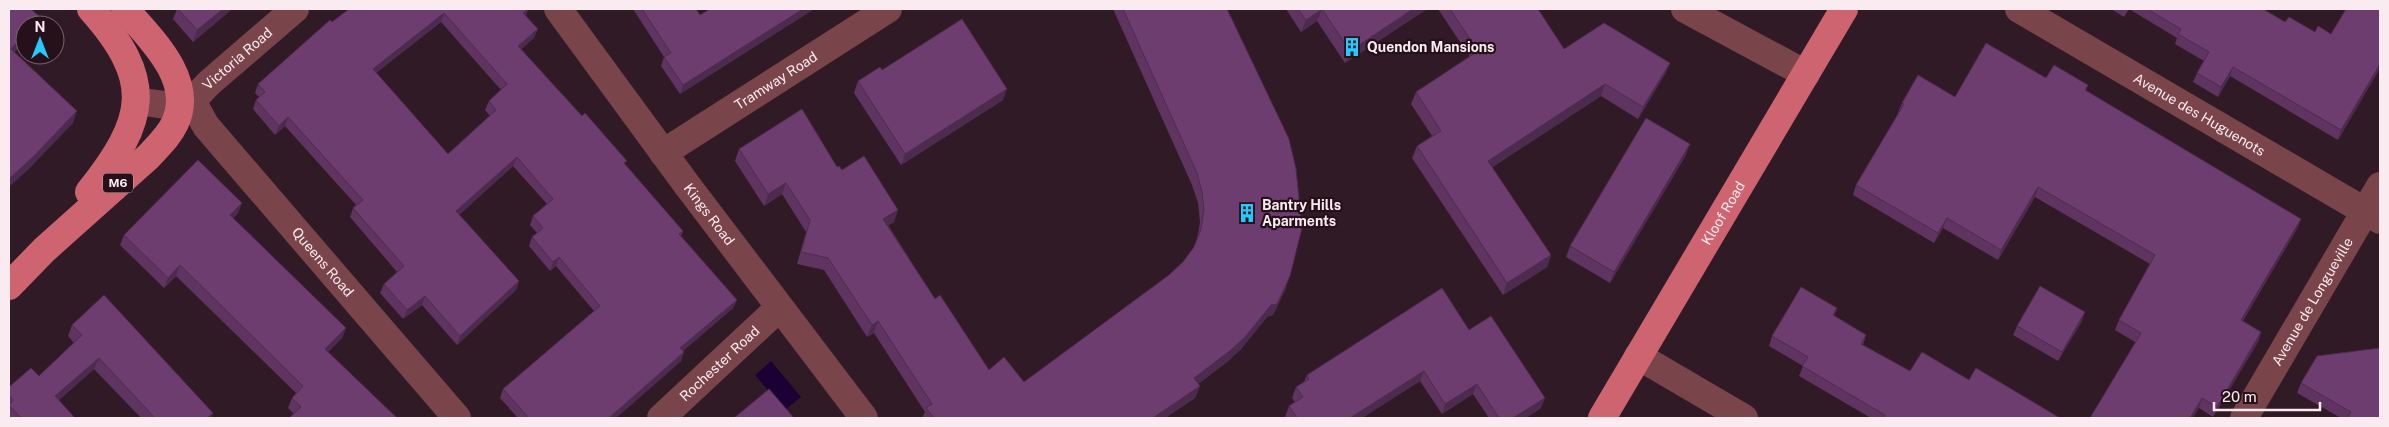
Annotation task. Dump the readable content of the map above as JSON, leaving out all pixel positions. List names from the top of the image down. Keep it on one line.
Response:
{"streets":{"main road":["Victoria Road","M6","Kloof Road","Queens Road"],"street":["Tramway Road","Avenue des Huguenots","Kings Road","Avenue de Longueville","Rochester Road"]},"crossings":[["Victoria Road","M6"],["Victoria Road","Queens Road"],["Tramway Road","Kings Road"],["Avenue des Huguenots","Avenue de Longueville"],["Kings Road","Rochester Road"]],"places":{"building":["Quendon Mansions","Bantry Hills Aparments"]},"scale_bar":"20 m","north":"top"}
